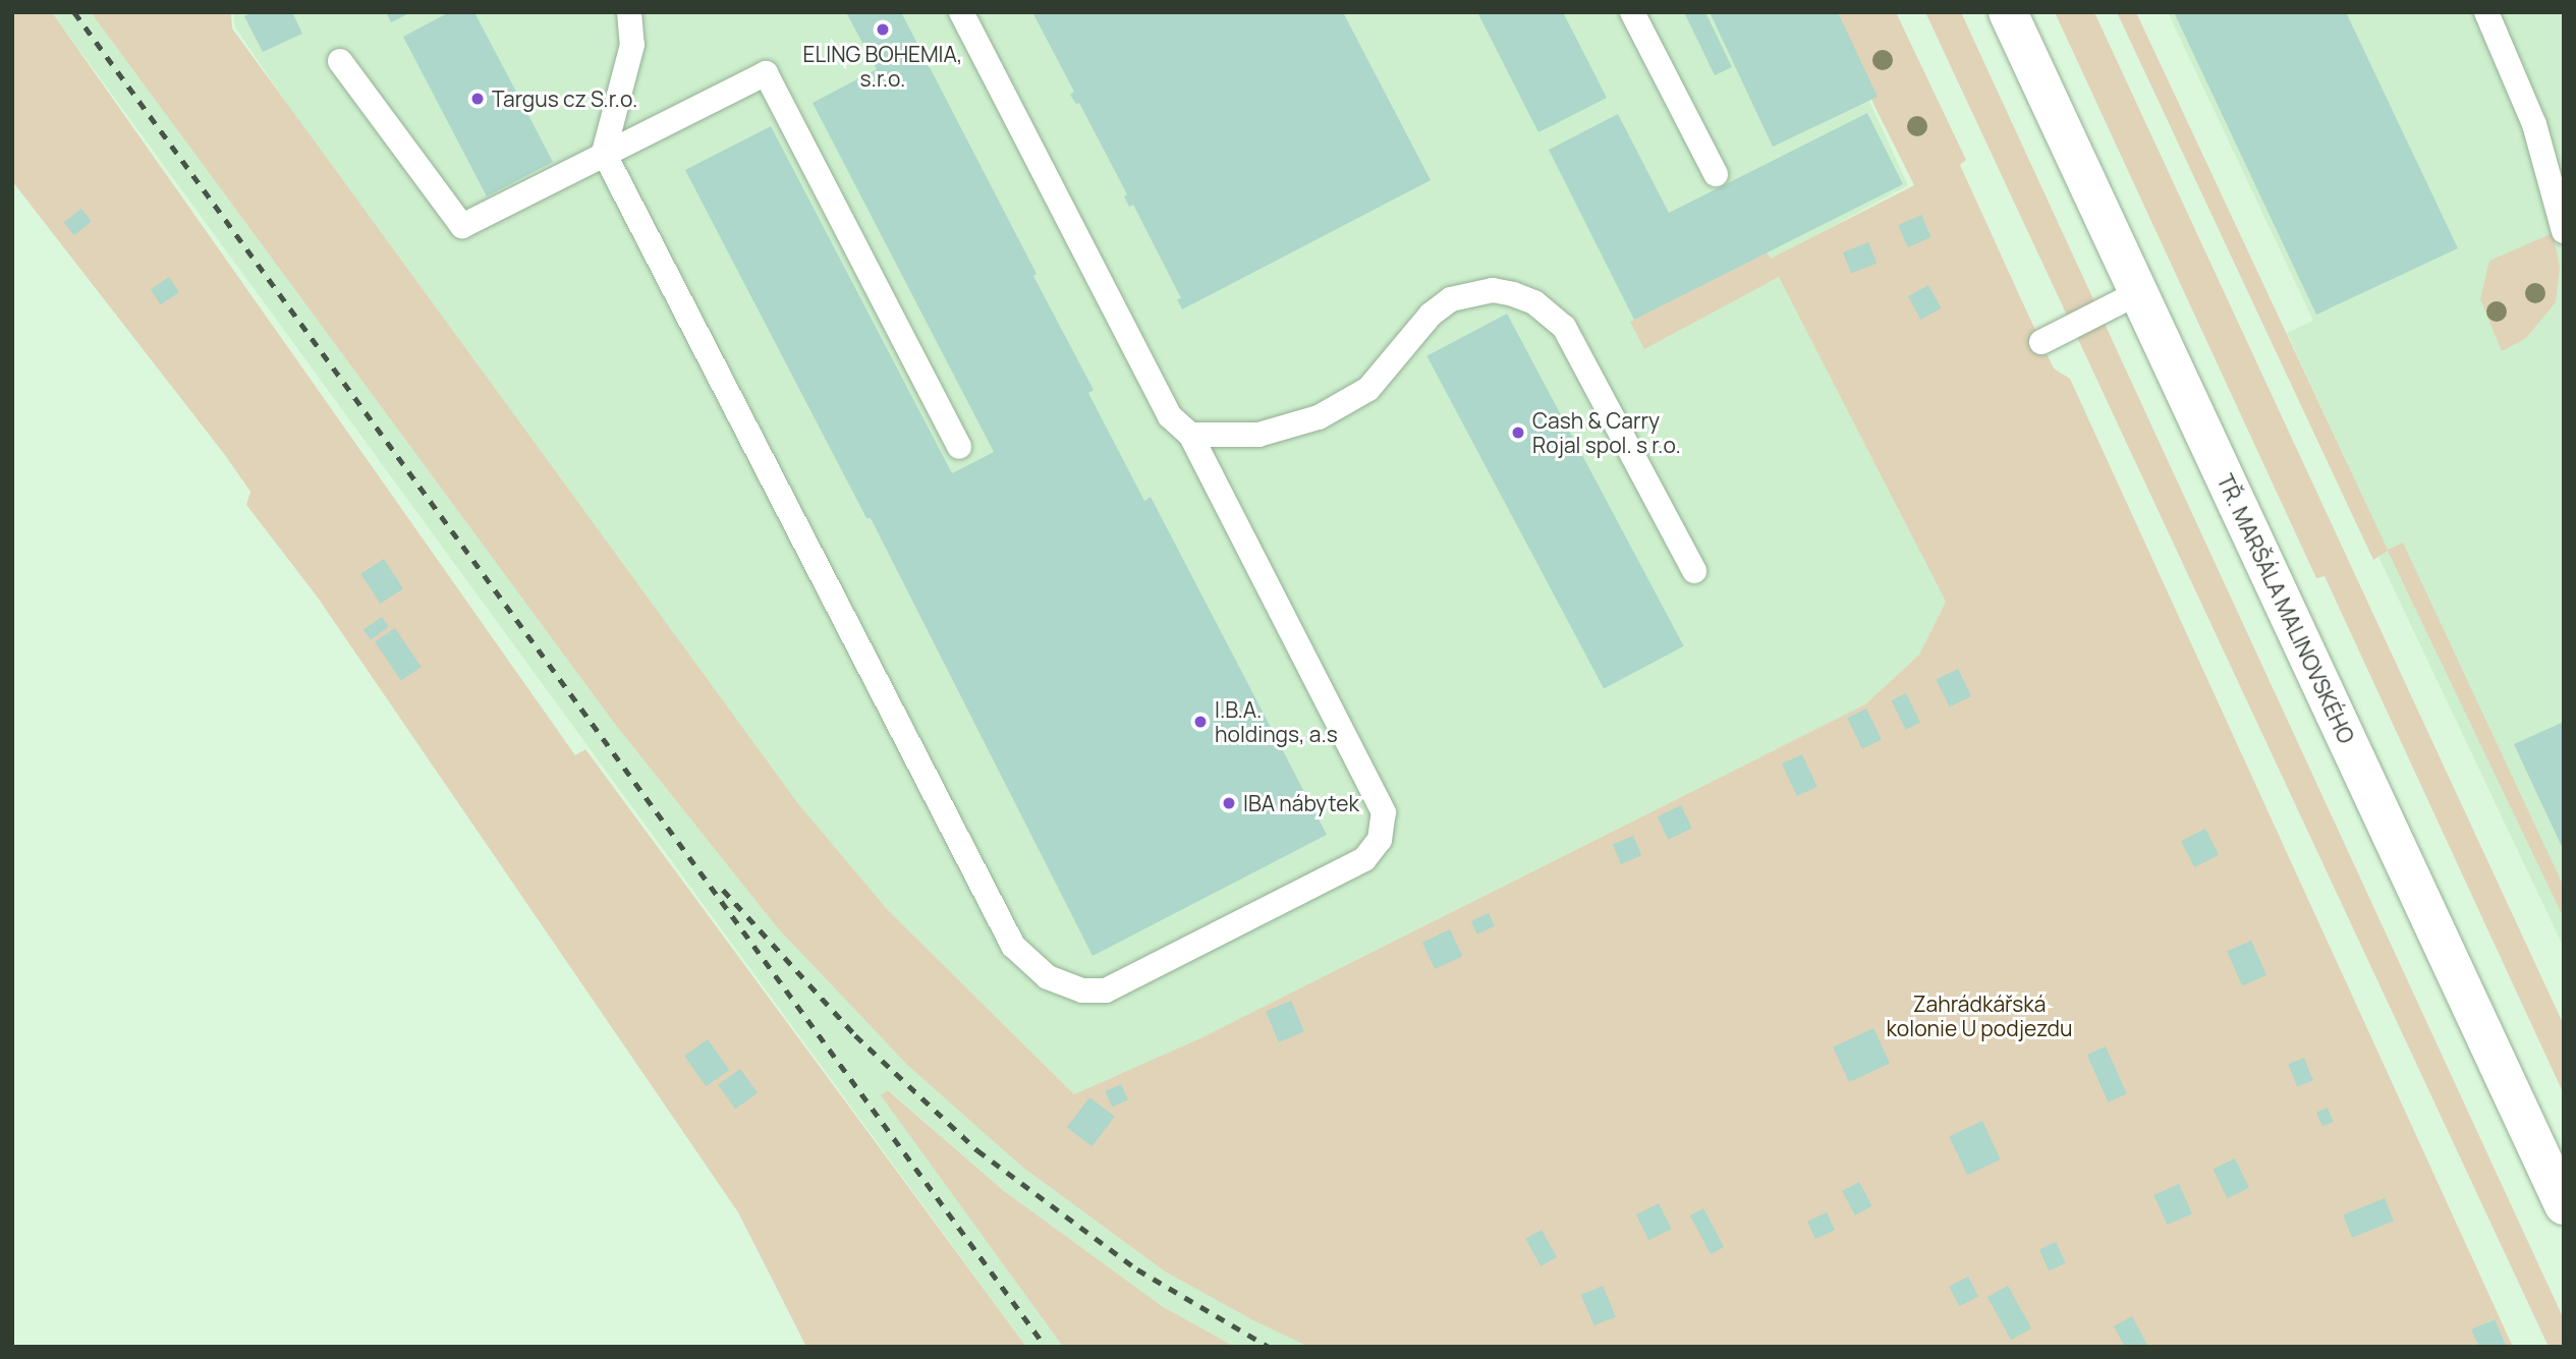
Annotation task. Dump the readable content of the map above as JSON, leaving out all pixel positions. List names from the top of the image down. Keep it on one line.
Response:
{"streets":{"main road":["TŘ. MARŠÁLA MALINOVSKÉHO"]},"parks":["Zahrádkářská kolonie U podjezdu"],"places":["ELING BOHEMIA, s.r.o.","Targus cz S.r.o.","Cash & Carry Rojal spol. s r.o.","I.B.A. holdings, a.s","IBA nábytek"]}
